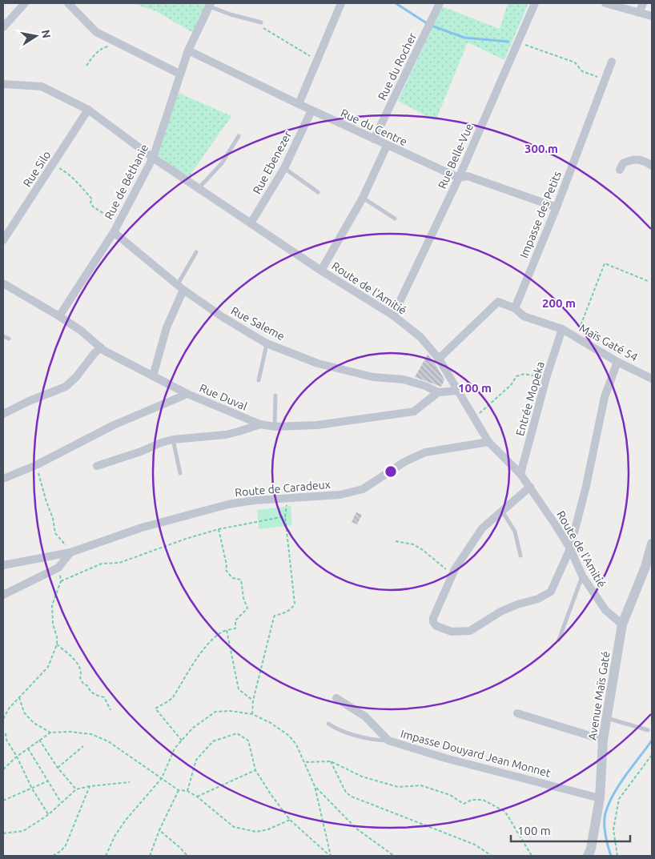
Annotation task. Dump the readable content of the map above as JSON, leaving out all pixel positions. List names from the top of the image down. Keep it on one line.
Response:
{"streets":{"street":["Rue du Rocher","Rue du Centre","Rue Belle-Vue","Rue Ebenezer","Rue Silo","Rue de Béthanie","Impasse des Petits","Route de l'Amitié","Rue Saleme","Maïs Gaté 54","Rue Duval","Entrée Mopeka","Route de Caradeux","Avenue Maïs Gaté","Impasse Douyard Jean Monnet"]},"crossings":[["Rue du Rocher","Rue du Centre"],["Rue du Centre","Rue Belle-Vue"],["Rue du Centre","Rue Ebenezer"],["Rue du Centre","Rue de Béthanie"],["Rue du Centre","Impasse des Petits"],["Rue Belle-Vue","Route de l'Amitié"],["Rue Ebenezer","Route de l'Amitié"],["Rue Silo","Route de l'Amitié"],["Rue de Béthanie","Route de l'Amitié"],["Rue de Béthanie","Rue Saleme"],["Rue de Béthanie","Rue Duval"],["Impasse des Petits","Maïs Gaté 54"],["Route de l'Amitié","Maïs Gaté 54"],["Route de l'Amitié","Entrée Mopeka"],["Route de l'Amitié","Route de Caradeux"],["Route de l'Amitié","Avenue Maïs Gaté"],["Rue Saleme","Rue Duval"],["Maïs Gaté 54","Entrée Mopeka"],["Avenue Maïs Gaté","Impasse Douyard Jean Monnet"]],"scale_bar":"100 m","north":"right","rings":["300 m","200 m","100 m"]}
